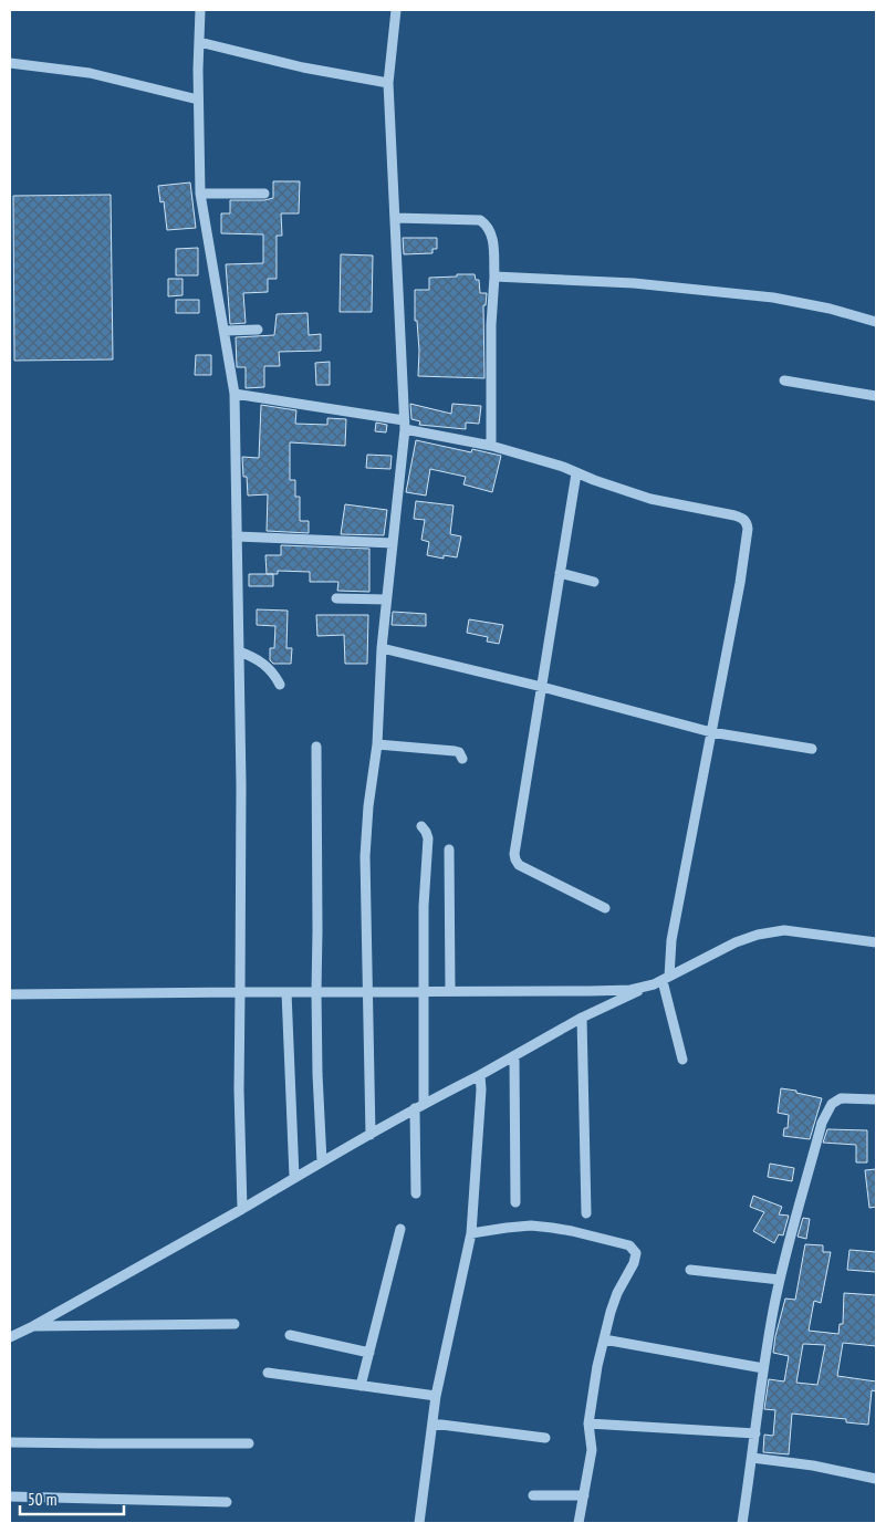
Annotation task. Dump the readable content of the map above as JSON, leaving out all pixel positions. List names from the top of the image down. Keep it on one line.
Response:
{"scale_bar":"50 m"}
